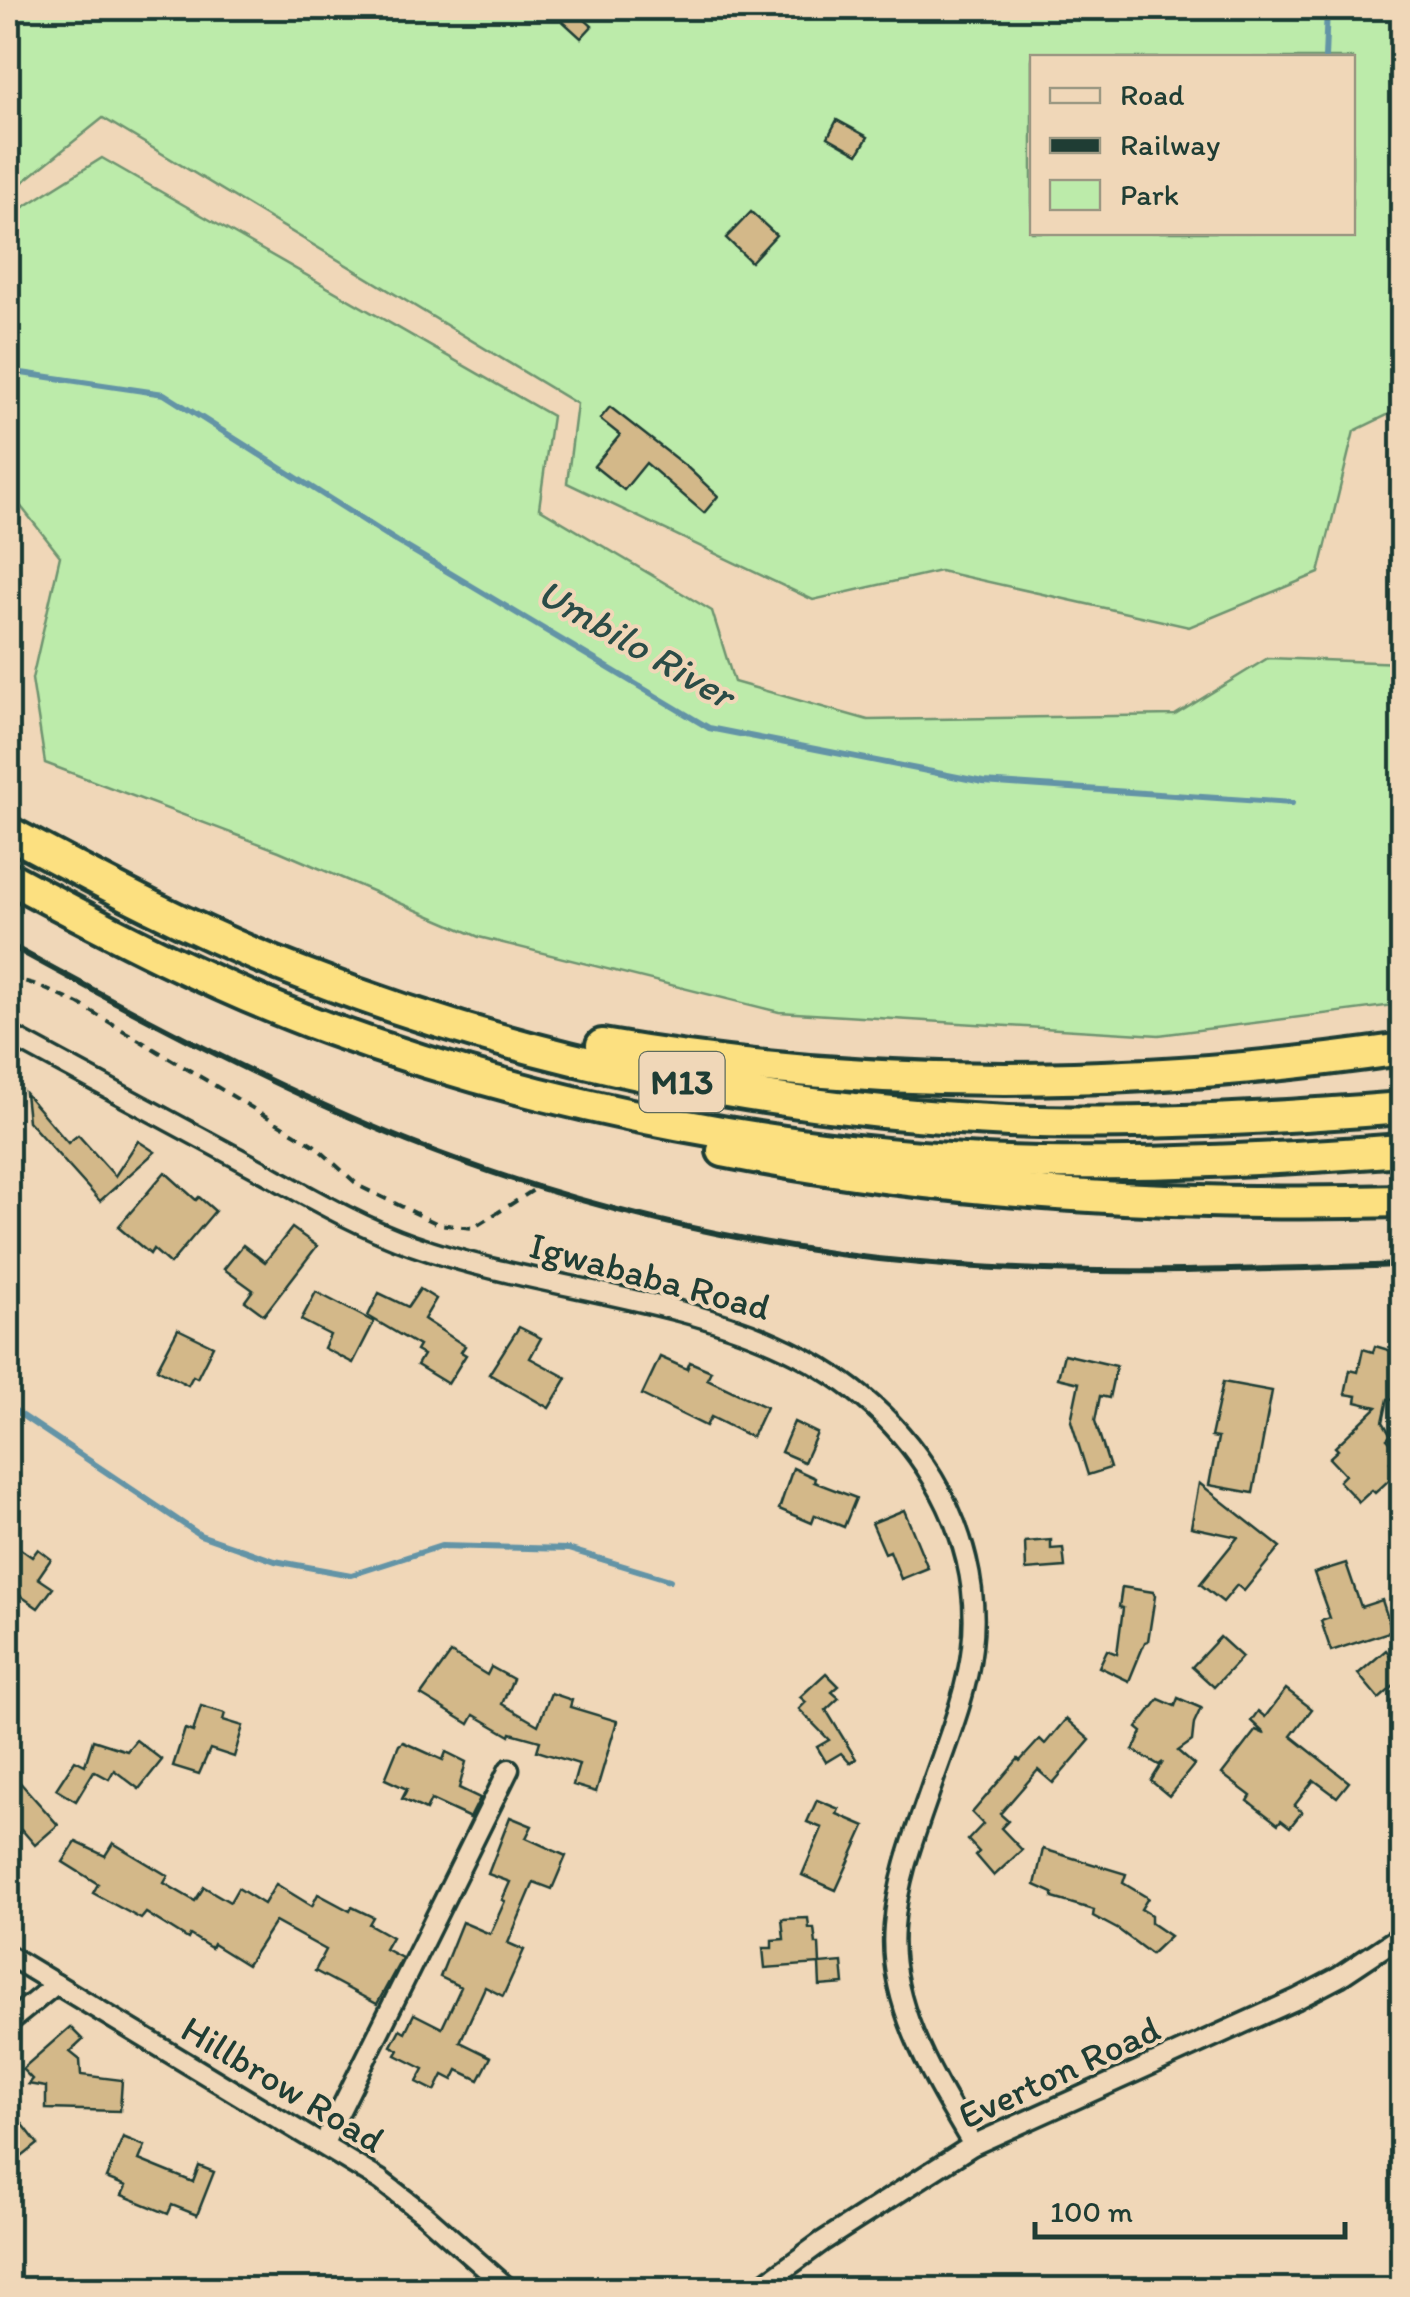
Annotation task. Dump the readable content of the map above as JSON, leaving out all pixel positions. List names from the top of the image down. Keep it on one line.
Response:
{"streets":{"highway":["M13"],"street":["Igwababa Road","Everton Road","Hillbrow Road"]},"crossings":[["Igwababa Road","Everton Road"]],"water":["Umbilo River"],"legend":["Road","Railway","Park"],"scale_bar":"100 m"}
